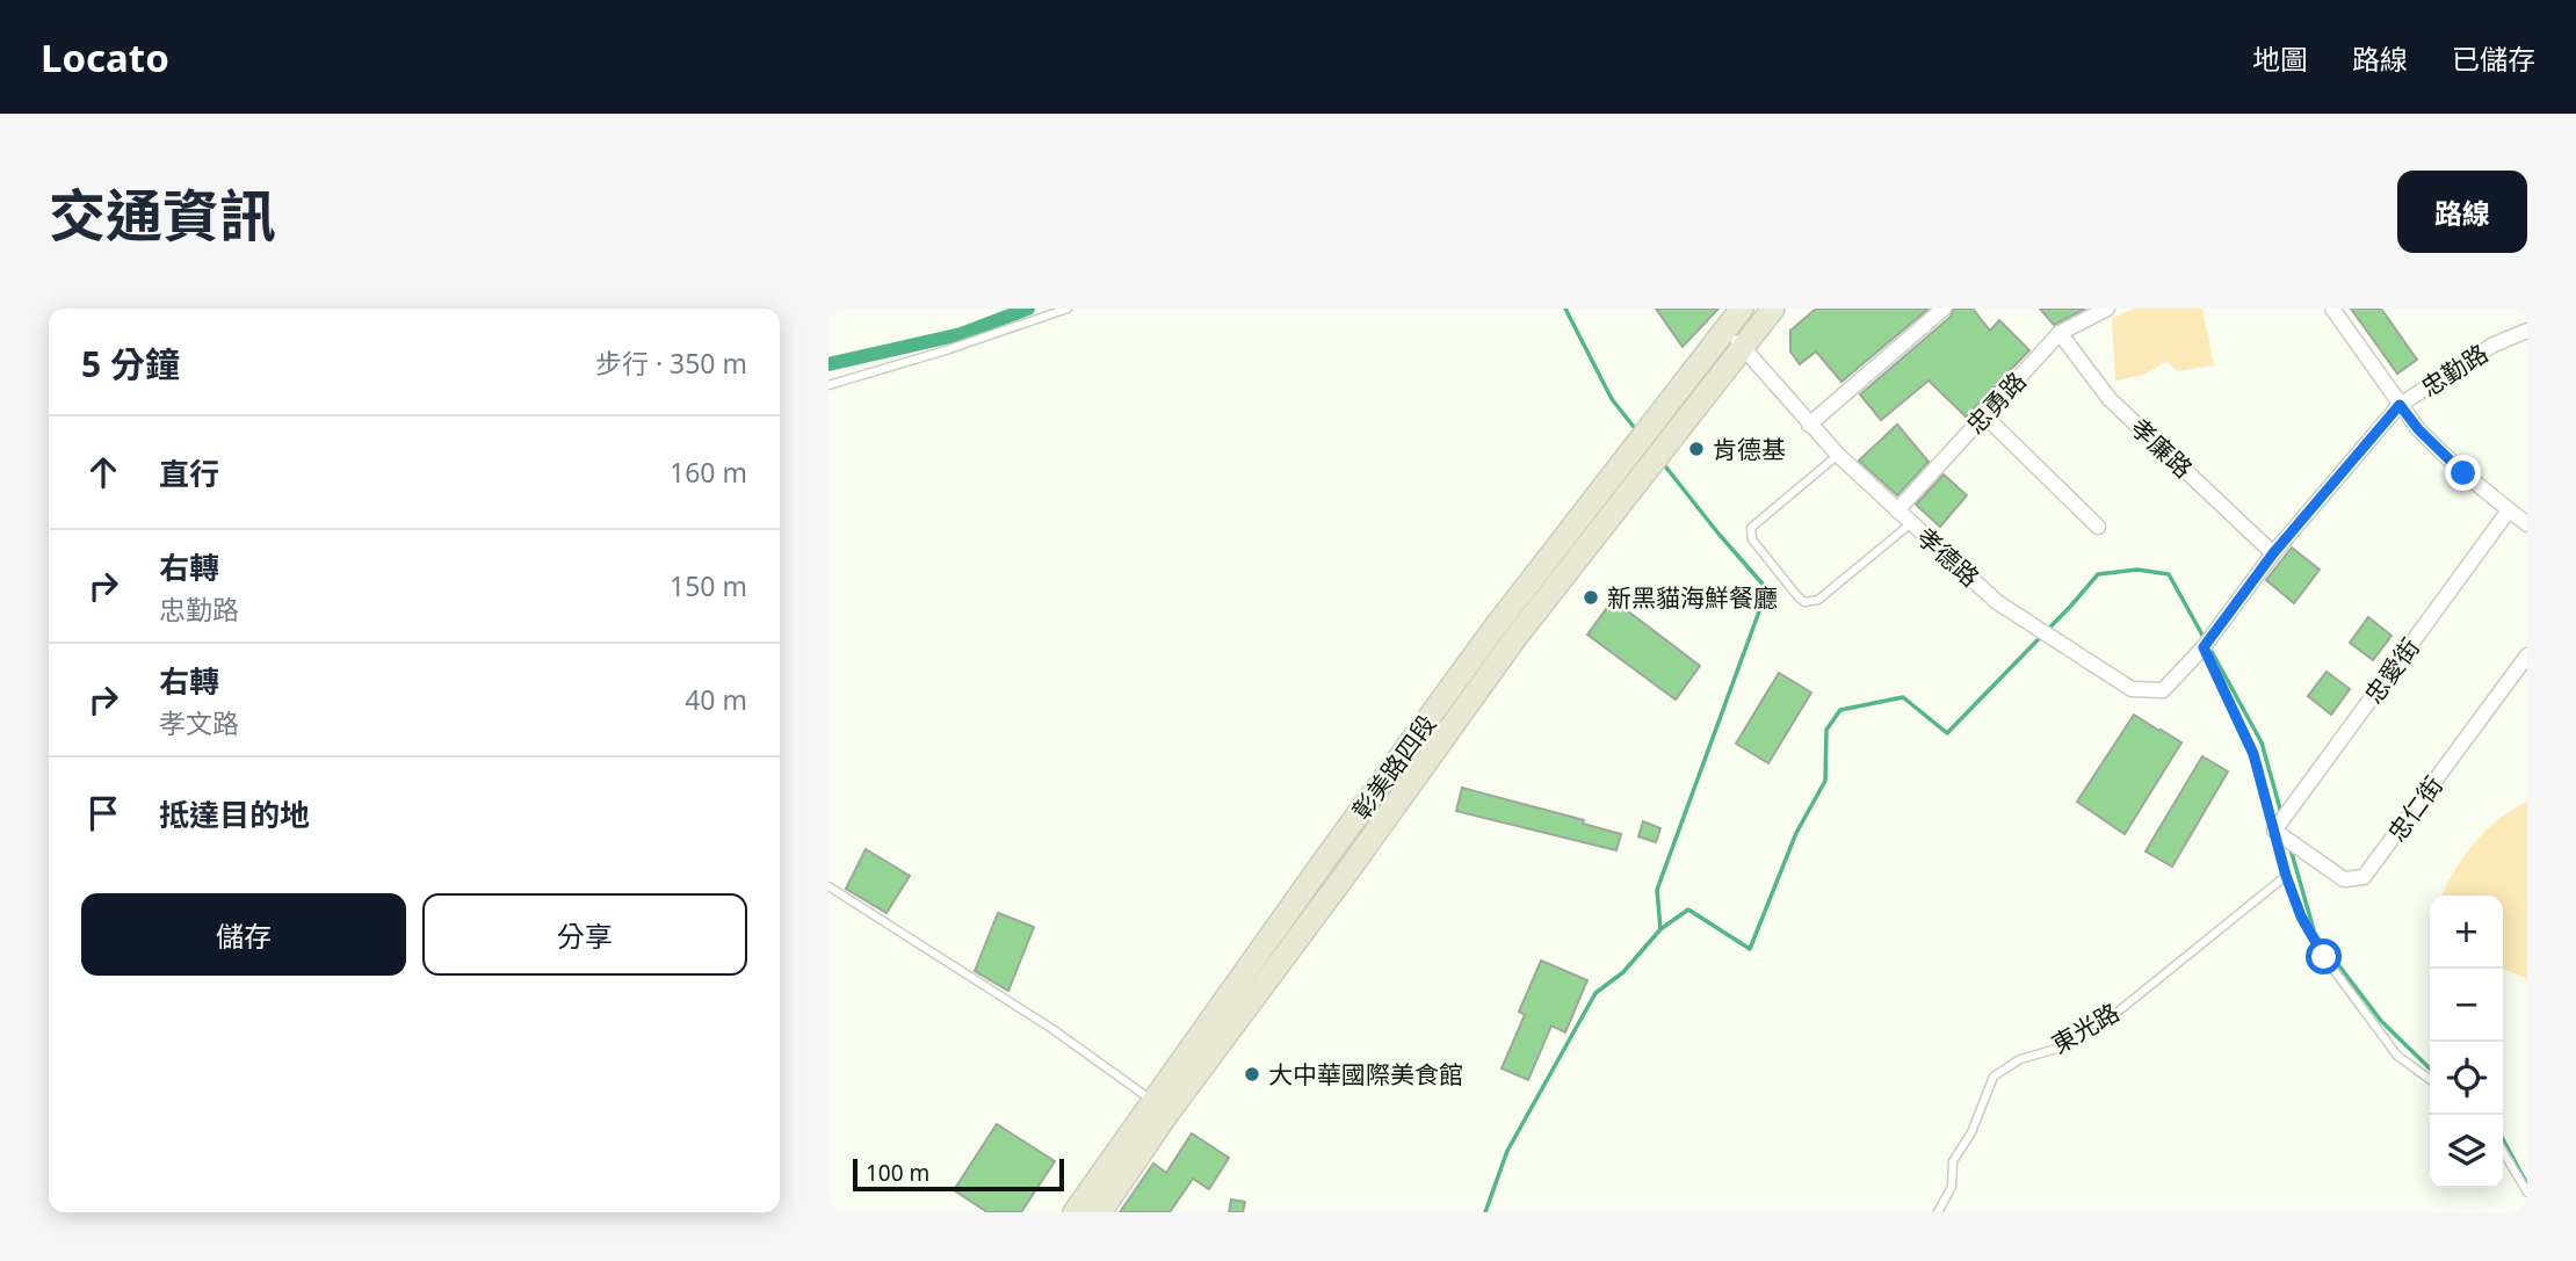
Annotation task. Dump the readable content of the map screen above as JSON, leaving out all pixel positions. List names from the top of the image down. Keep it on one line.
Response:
{"streets":{"main road":["彰美路四段"],"street":["忠勤路","忠勇路","孝廉路","孝德路","忠愛街","忠仁街"],"lane":["東光路"]},"crossings":[["忠勤路","孝廉路"],["忠勤路","孝德路"],["忠勇路","孝廉路"],["忠勇路","孝德路"],["孝德路","彰美路四段"],["忠愛街","忠仁街"]],"places":["肯德基","新黑貓海鮮餐廳","大中華國際美食館"],"scale_bar":"100 m","page":{"header":"Locato","nav":["地圖","路線","已儲存"],"title":"交通資訊","buttons":["路線",["儲存","分享"]],"heading":["5 分鐘","步行 · 350 m"],"list":[["直行","160 m"],["右轉","忠勤路","150 m"],["右轉","孝文路","40 m"],"抵達目的地"],"map_buttons":["+","−"],"scale":"100 m"}}
